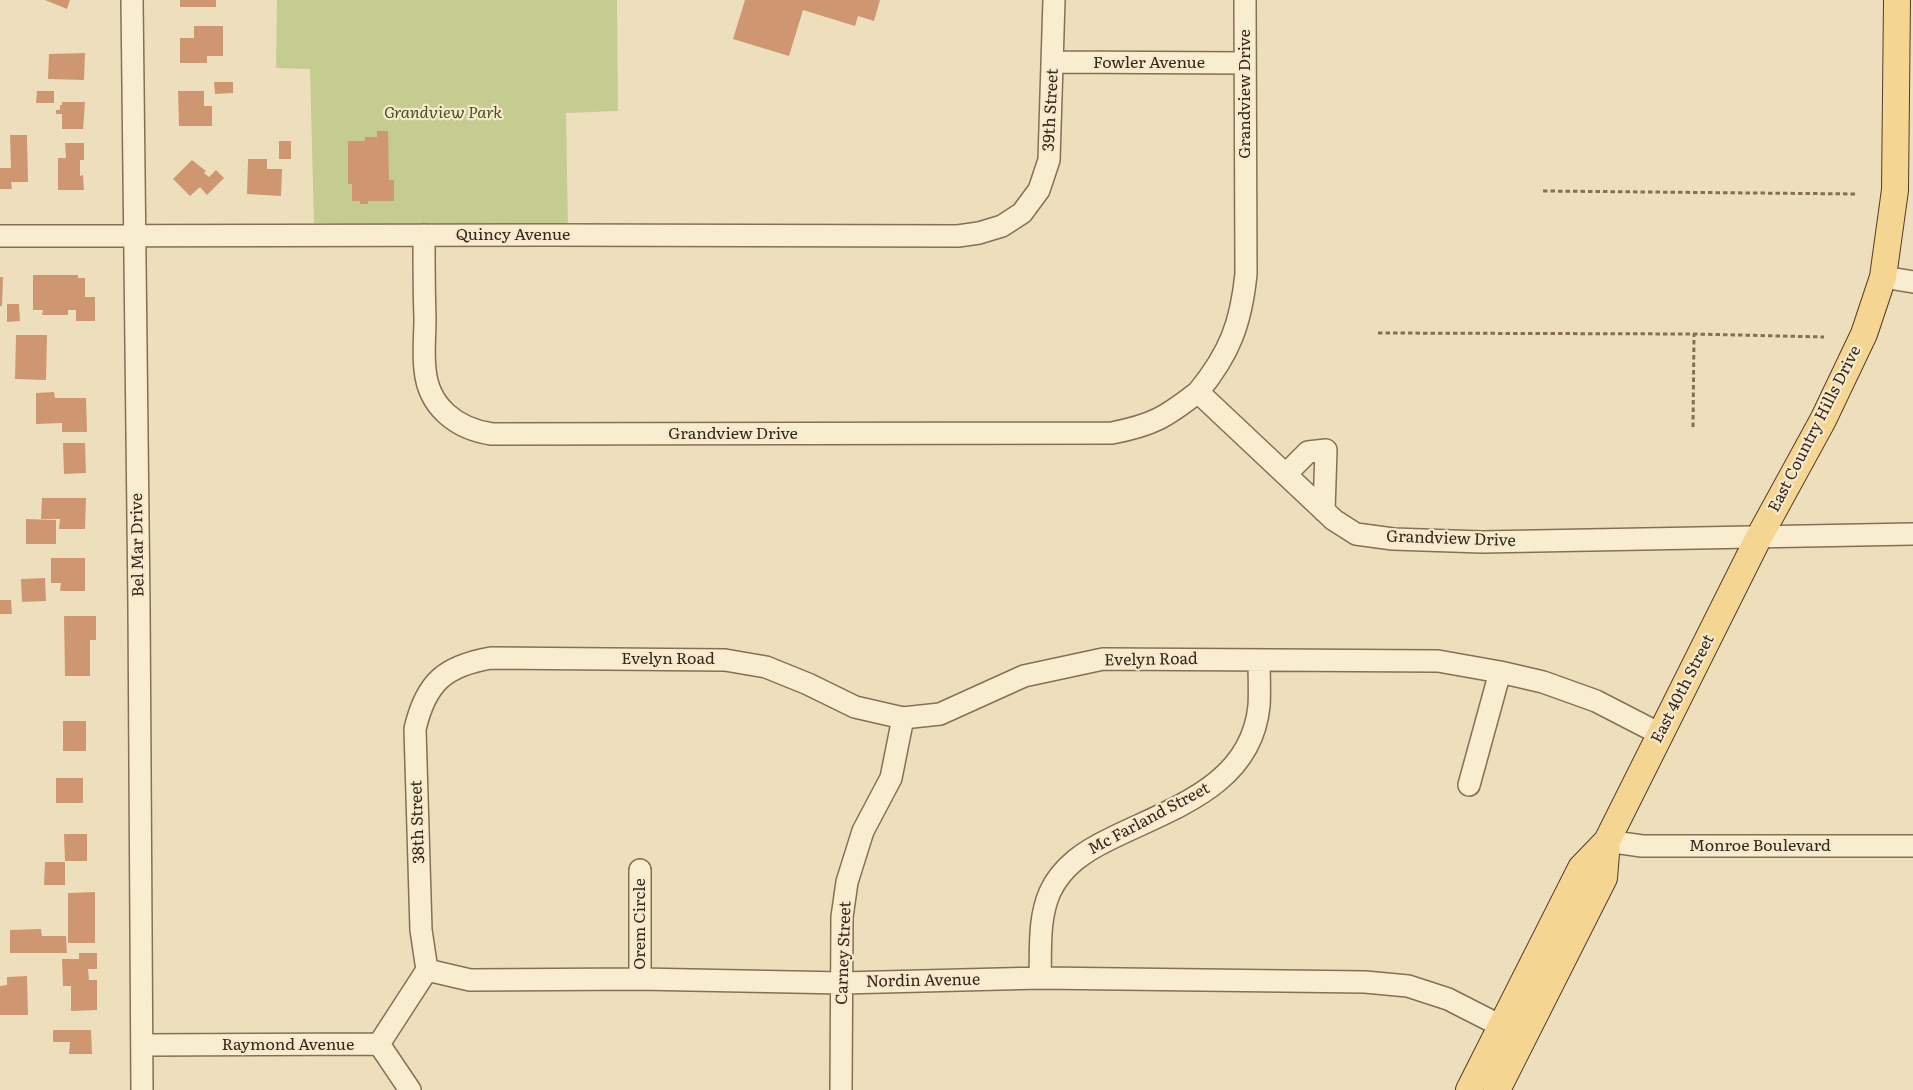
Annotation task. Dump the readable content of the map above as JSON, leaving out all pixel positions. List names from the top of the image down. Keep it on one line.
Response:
{"streets":{"main road":["East Country Hills Drive","East 40th Street"],"street":["Fowler Avenue","Grandview Drive","39th Street","Quincy Avenue","Bel Mar Drive","Evelyn Road","Mc Farland Street","38th Street","Monroe Boulevard","Orem Circle","Carney Street","Nordin Avenue","Raymond Avenue"]},"crossings":[["Fowler Avenue","Grandview Drive"],["Fowler Avenue","39th Street"],["Grandview Drive","Quincy Avenue"],["Grandview Drive","East Country Hills Drive"],["Grandview Drive","East 40th Street"],["39th Street","Quincy Avenue"],["Quincy Avenue","Bel Mar Drive"],["East Country Hills Drive","East 40th Street"],["Bel Mar Drive","Raymond Avenue"],["Evelyn Road","East 40th Street"],["Evelyn Road","Mc Farland Street"],["Evelyn Road","38th Street"],["Evelyn Road","Carney Street"],["East 40th Street","Monroe Boulevard"],["East 40th Street","Nordin Avenue"],["Mc Farland Street","Nordin Avenue"],["38th Street","Nordin Avenue"],["Orem Circle","Nordin Avenue"],["Carney Street","Nordin Avenue"]],"parks":["Grandview Park"]}
